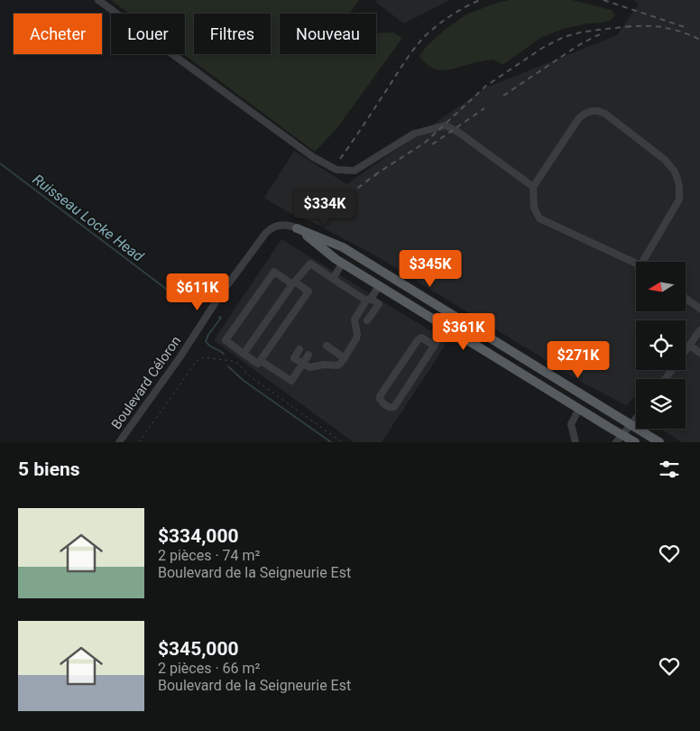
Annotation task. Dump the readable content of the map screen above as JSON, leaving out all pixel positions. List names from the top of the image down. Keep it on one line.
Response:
{"streets":{"street":["Boulevard Céloron"]},"water":["Ruisseau Locke Head"],"north":"left","page":{"chip":["Acheter","Louer","Filtres","Nouveau"],"price":["$334K","$345K","$611K","$361K","$271K"],"heading":"5 biens","list":[{"name":"$334,000","note":"2 pièces · 74 m² · Boulevard de la Seigneurie Est"},{"name":"$345,000","note":"2 pièces · 66 m² · Boulevard de la Seigneurie Est"}]}}
